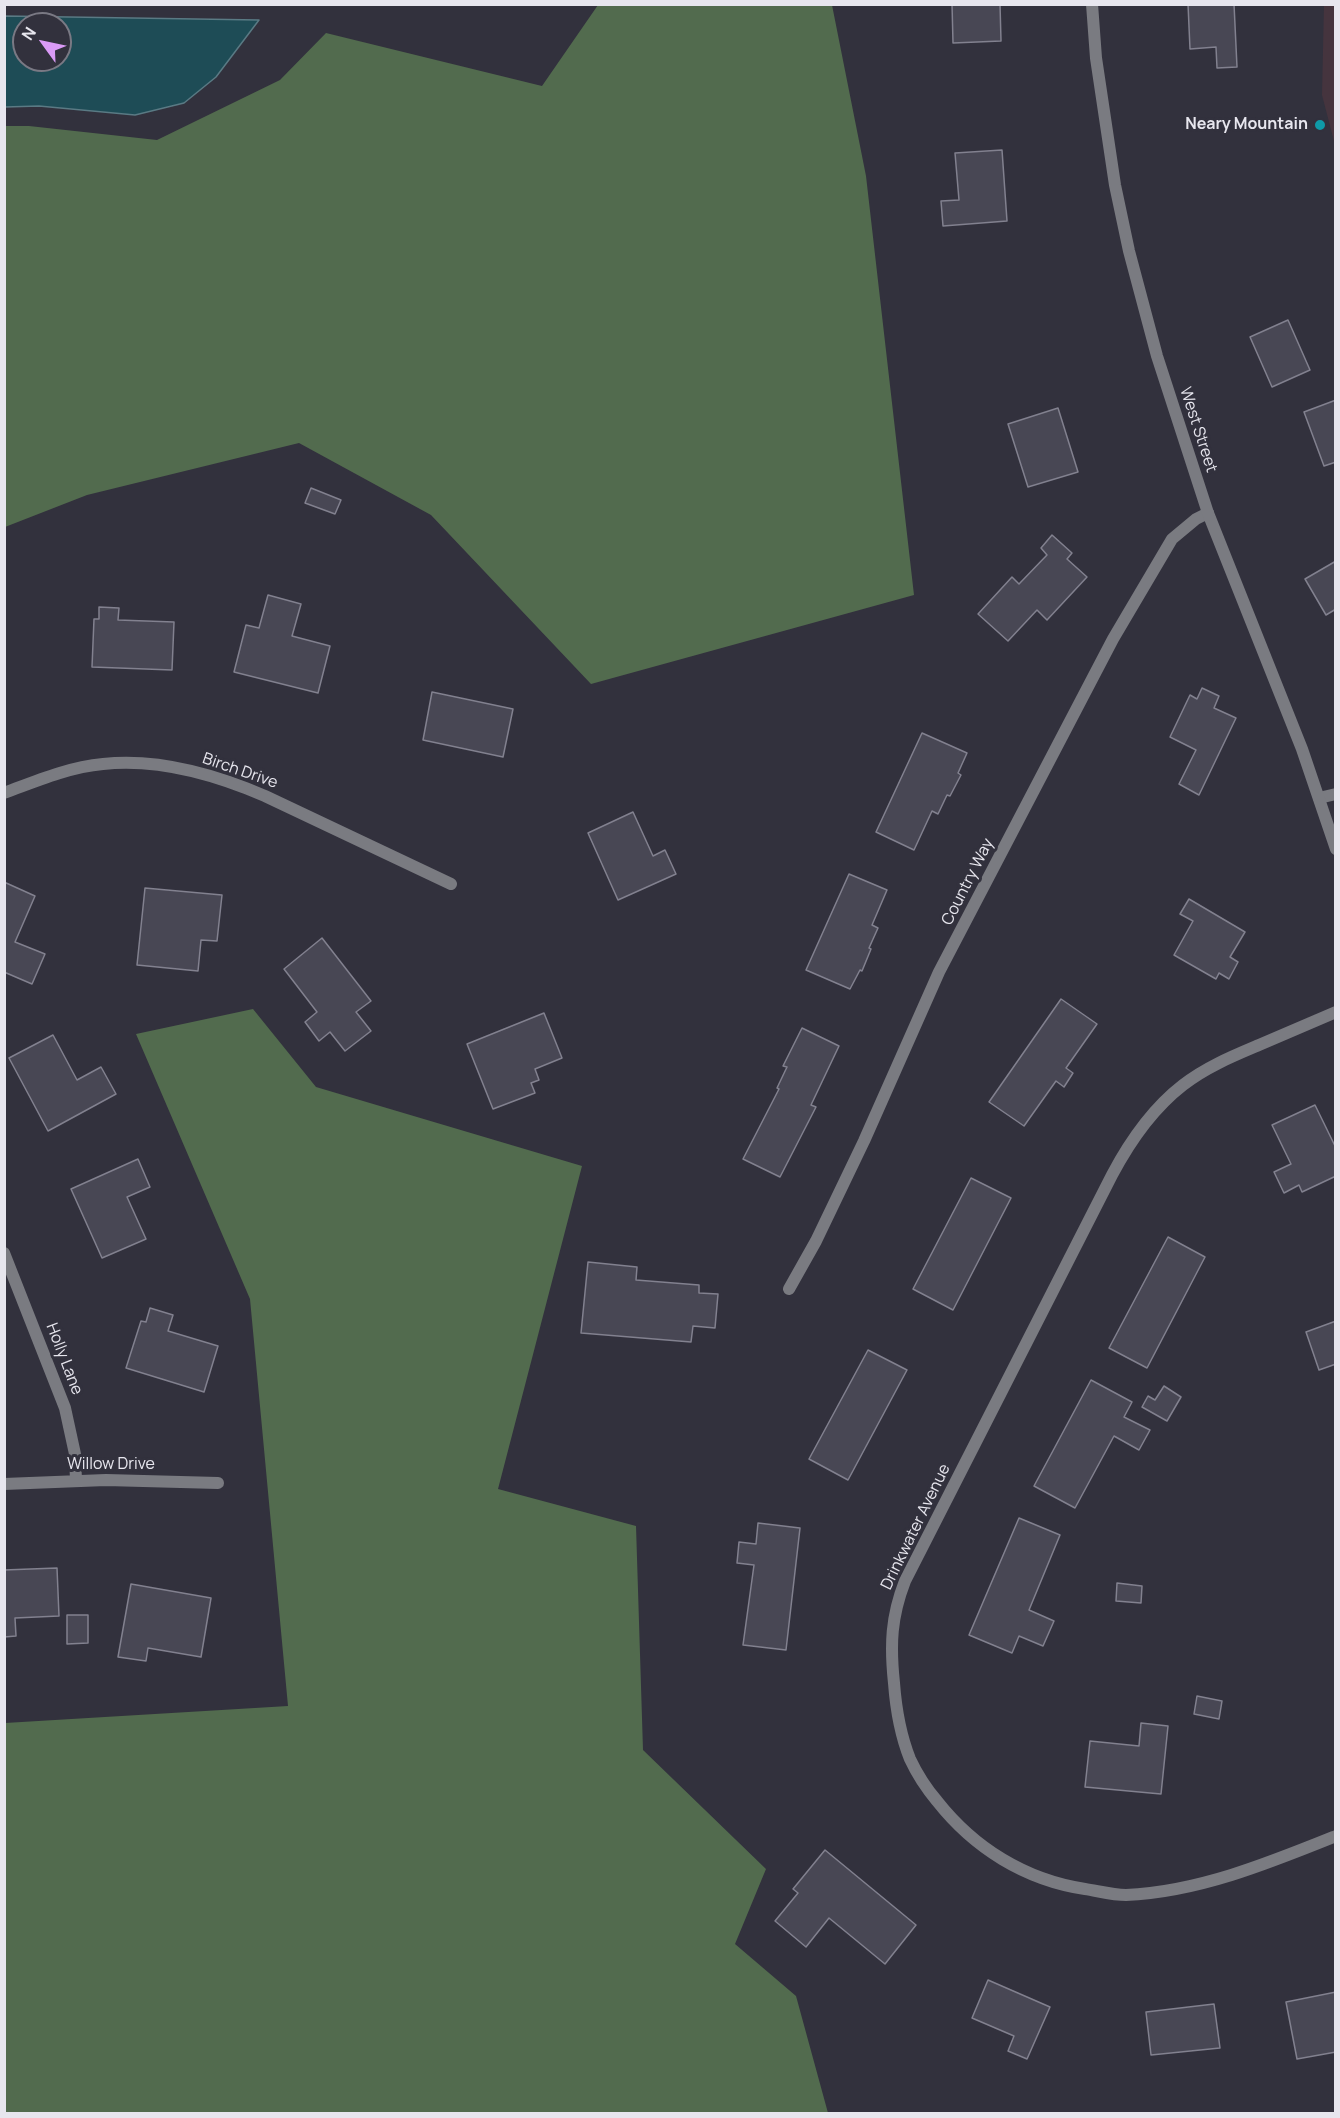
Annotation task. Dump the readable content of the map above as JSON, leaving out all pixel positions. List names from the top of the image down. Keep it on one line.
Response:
{"streets":{"street":["West Street","Birch Drive","Country Way","Holly Lane","Willow Drive","Drinkwater Avenue"]},"crossings":[["West Street","Country Way"],["Holly Lane","Willow Drive"]],"places":["Neary Mountain"],"north":"top left"}
